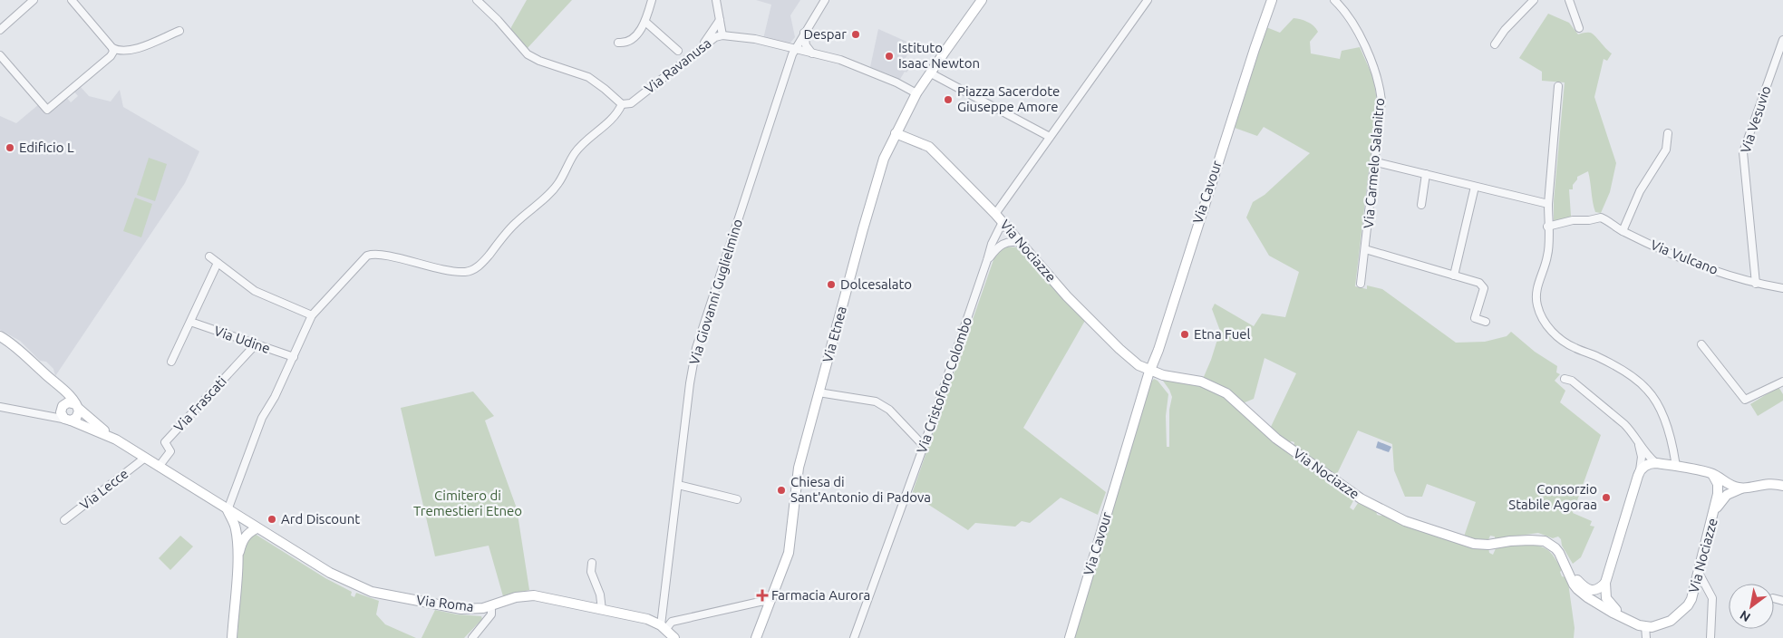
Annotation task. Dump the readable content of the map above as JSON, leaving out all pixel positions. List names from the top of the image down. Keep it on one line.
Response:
{"streets":{"street":["Via Ravanusa","Via Vesuvio","Via Carmelo Salanitro","Via Cavour","Via Nociazze","Via Vulcano","Via Giovanni Guglielmino","Via Etnea","Via Udine","Via Cristoforo Colombo","Via Frascati","Via Lecce","Via Roma"]},"crossings":[["Via Ravanusa","Via Giovanni Guglielmino"],["Via Ravanusa","Via Etnea"],["Via Vesuvio","Via Vulcano"],["Via Cavour","Via Nociazze"],["Via Nociazze","Via Etnea"],["Via Nociazze","Via Cristoforo Colombo"],["Via Giovanni Guglielmino","Via Roma"],["Via Udine","Via Frascati"],["Via Frascati","Via Roma"],["Via Lecce","Via Roma"]],"parks":["Cimitero di Tremestieri Etneo"],"places":{"other":["Despar","Istituto Isaac Newton","Piazza Sacerdote Giuseppe Amore","Edificio L","Dolcesalato","Etna Fuel","Chiesa di Sant'Antonio di Padova","Consorzio Stabile Agoraa","Ard Discount"],"health":["Farmacia Aurora"]},"north":"bottom left"}
